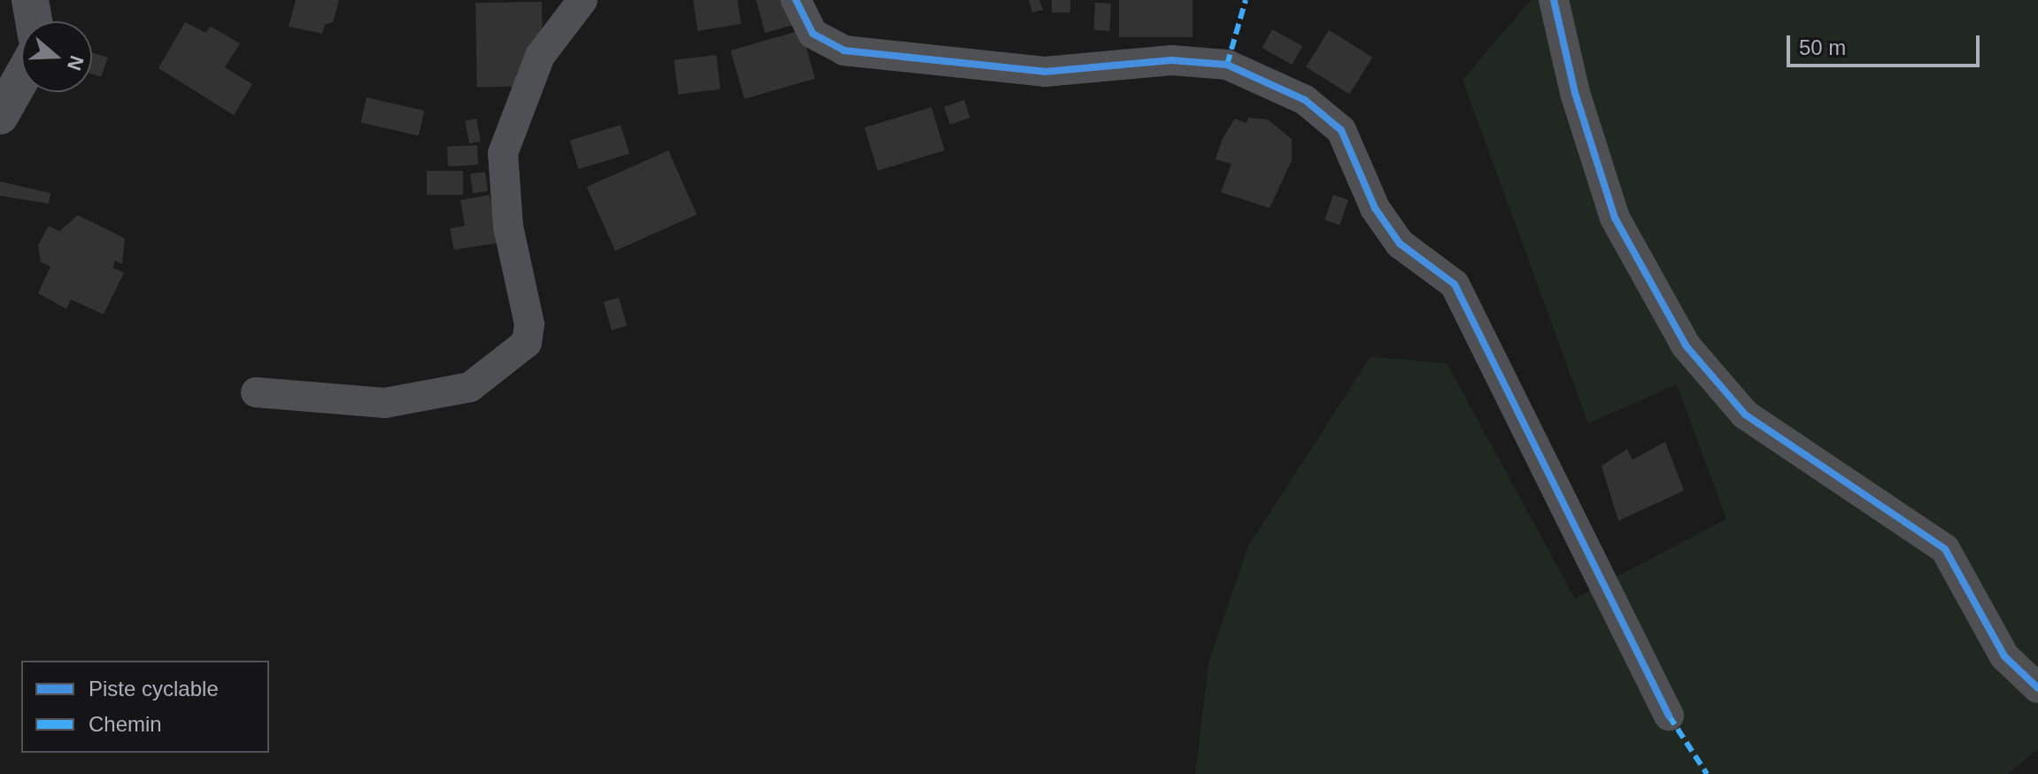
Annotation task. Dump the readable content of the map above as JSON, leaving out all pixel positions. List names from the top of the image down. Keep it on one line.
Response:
{"legend":["Piste cyclable","Chemin"],"scale_bar":"50 m","north":"right"}
